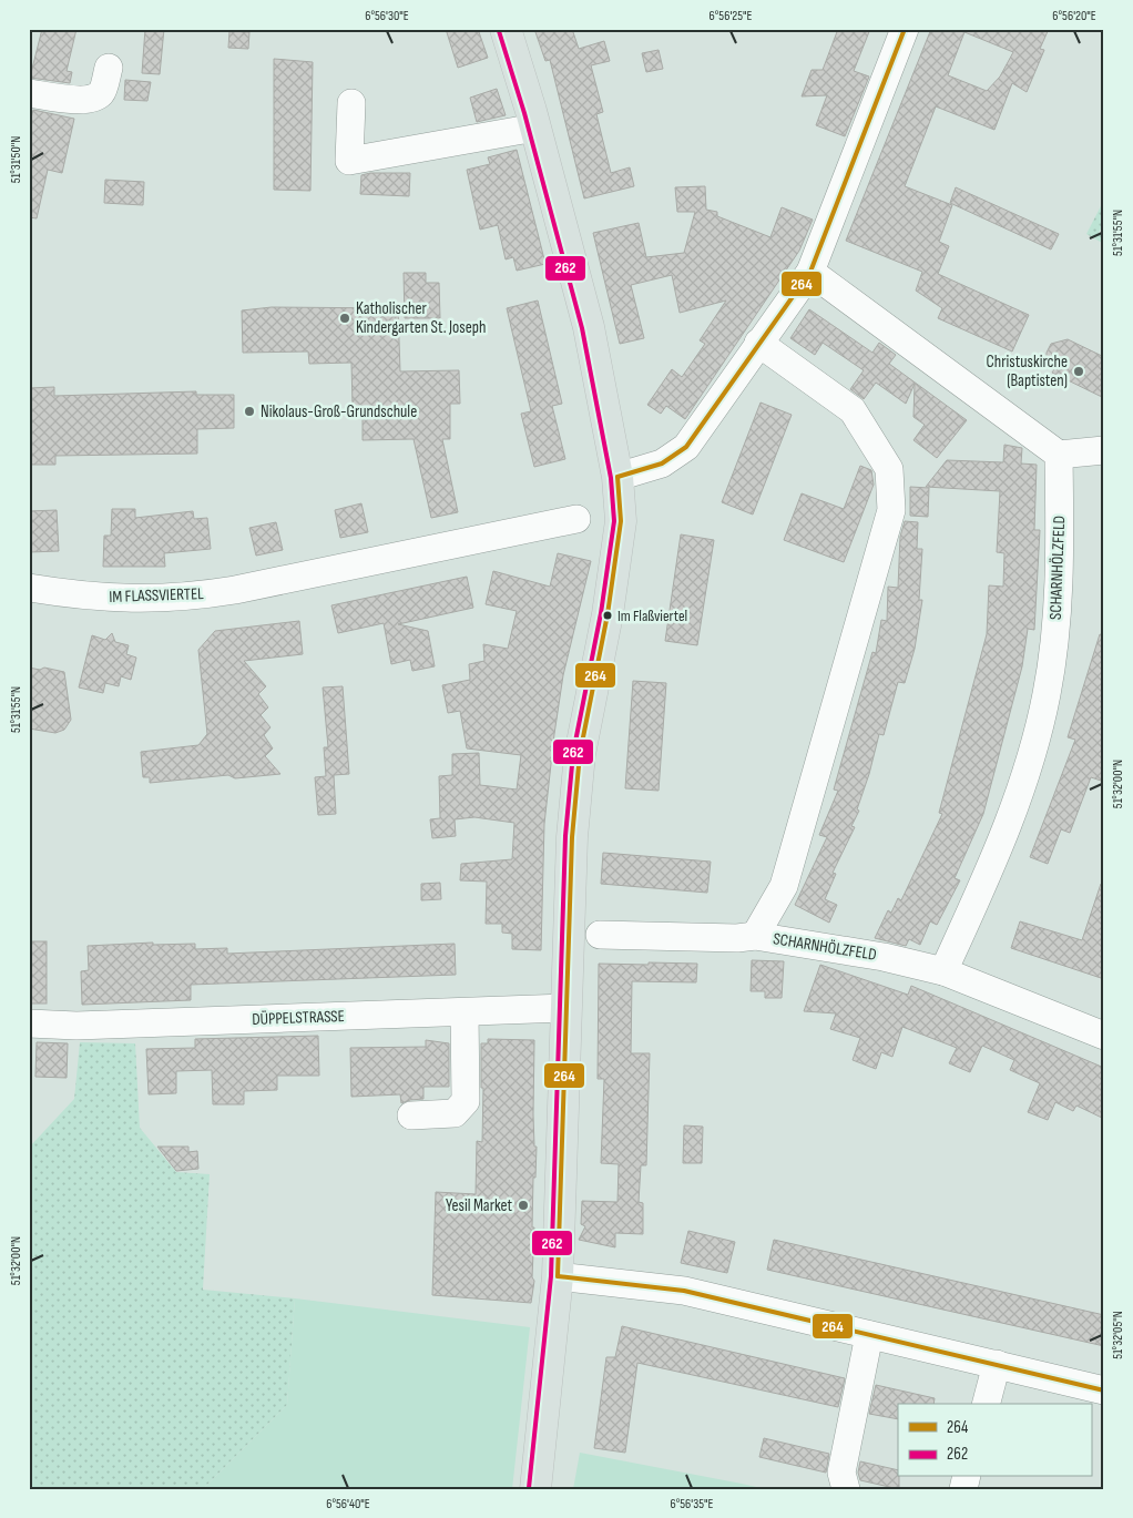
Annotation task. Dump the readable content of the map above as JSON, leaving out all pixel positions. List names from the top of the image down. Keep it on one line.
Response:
{"streets":{"street":["SCHARNHÖLZFELD","IM FLASSVIERTEL","DÜPPELSTRASSE"]},"places":["Katholischer Kindergarten St. Joseph","Christuskirche (Baptisten)","Nikolaus-Groß-Grundschule","Im Flaßviertel","Yesil Market"],"lines":["transit line 264","transit line 262"],"legend":["264","262"],"coordinates":["6°56'30\"E","6°56'25\"E","6°56'20\"E","51°31'50\"N","51°31'55\"N","51°32'00\"N","51°32'05\"N","6°56'40\"E","6°56'35\"E"]}
